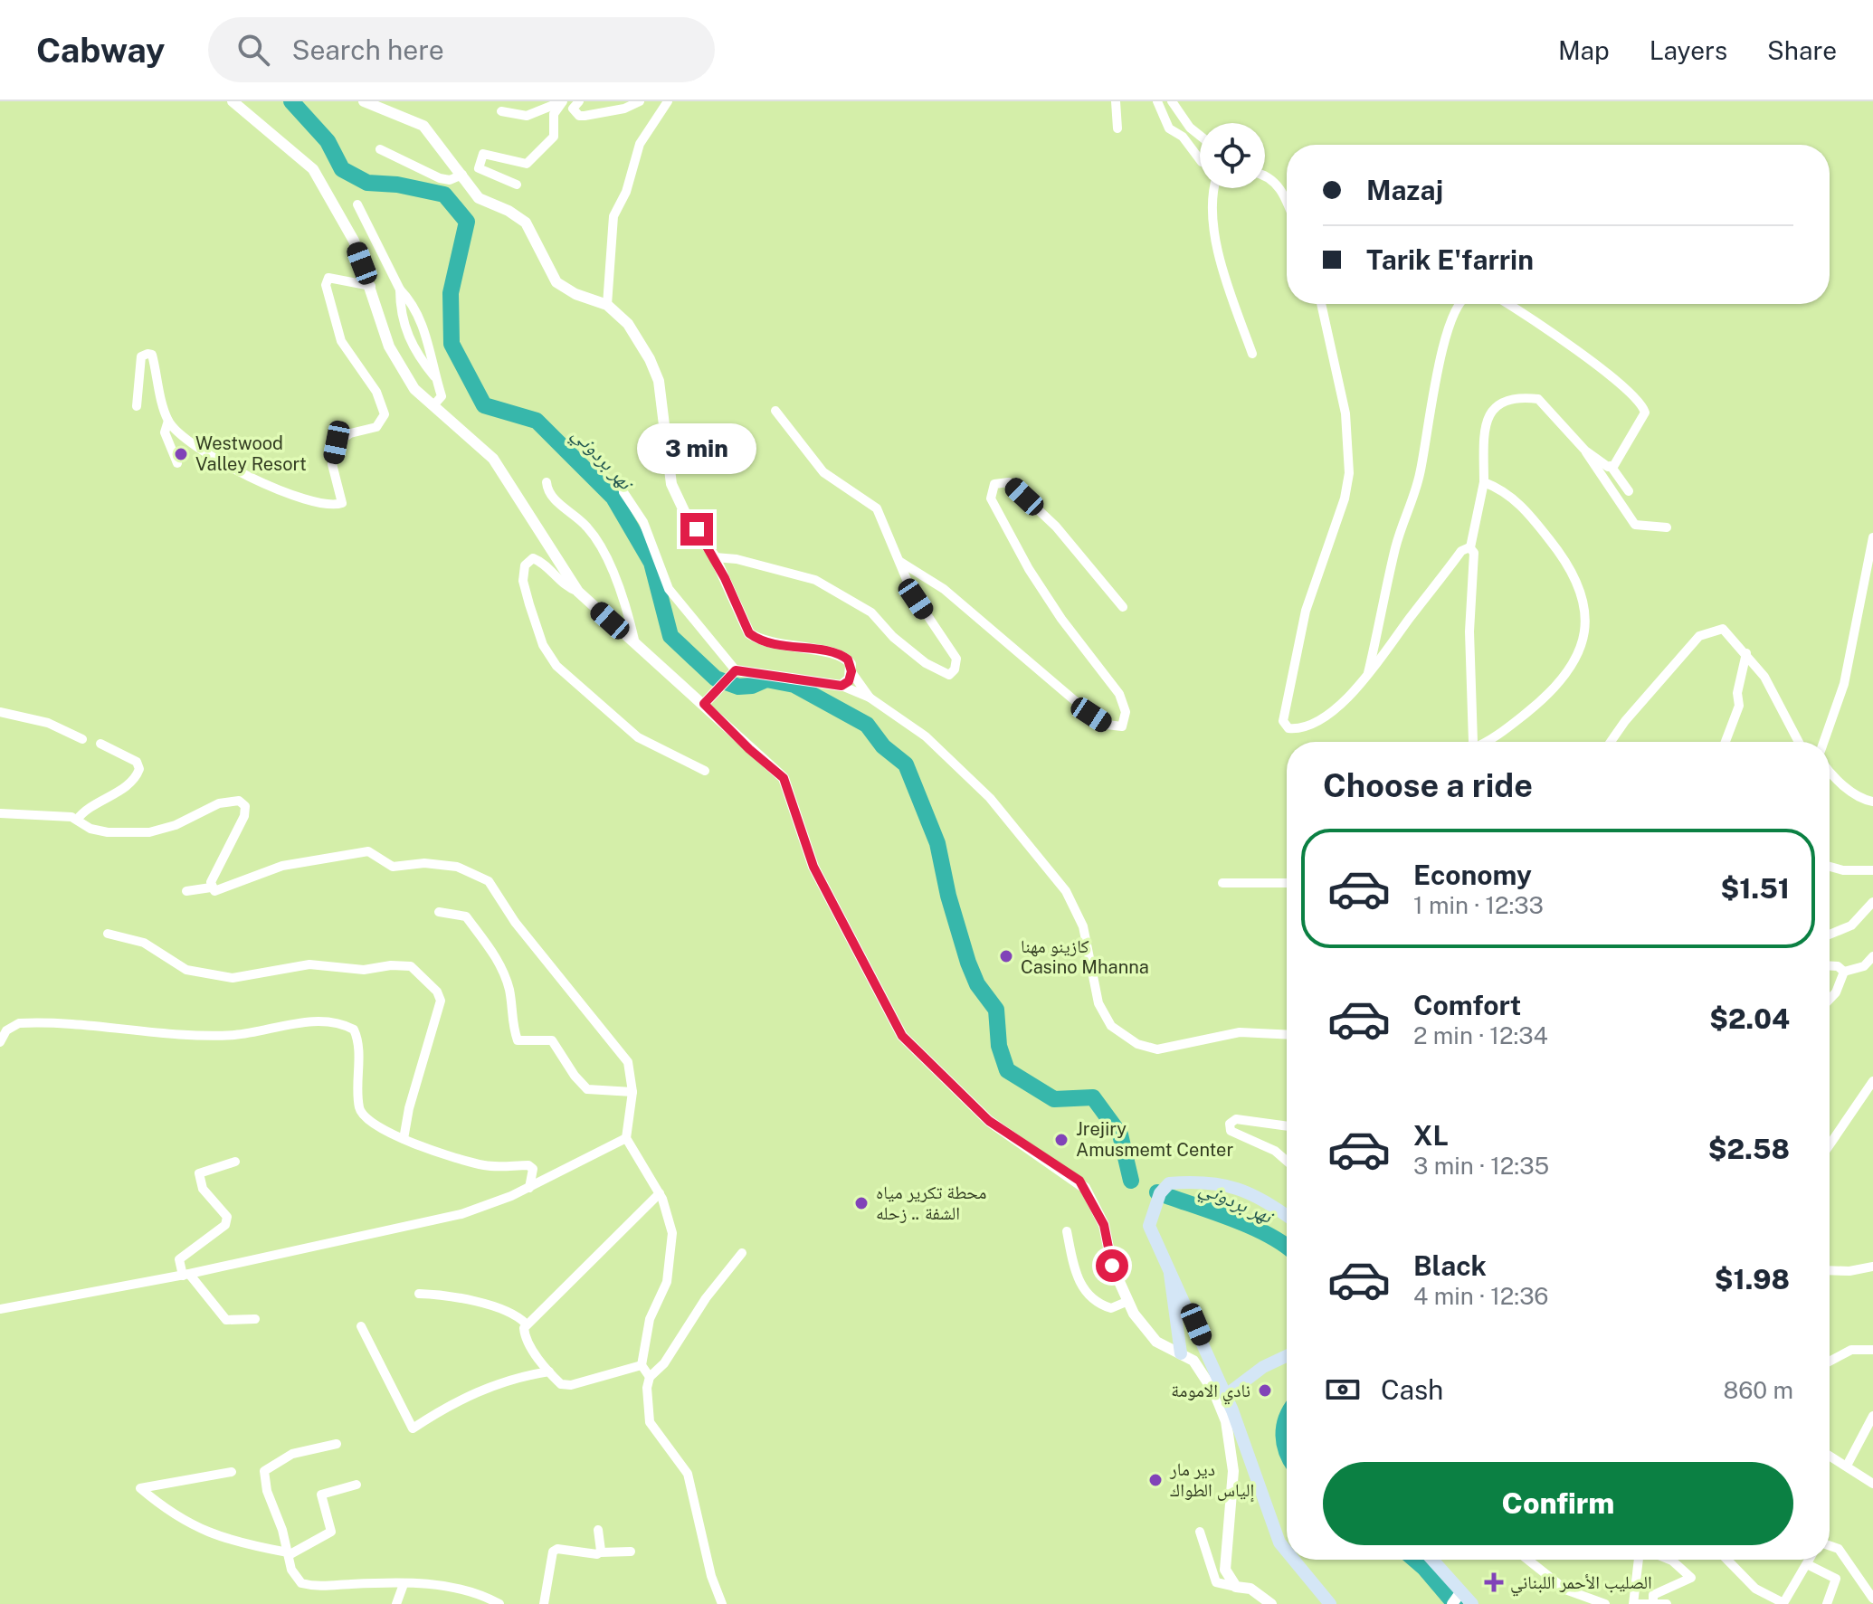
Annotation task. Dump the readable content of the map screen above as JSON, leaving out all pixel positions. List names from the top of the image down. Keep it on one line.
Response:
{"water":["نهر بردوني"],"places":{"other":["Westwood Valley Resort","كازينو مهنا Casino Mhanna","Jrejiry Amusmemt Center","محطة تكرير مياه الشفة .. زحله","نادي الامومة","دير مار إلياس الطواك"],"health":["الصليب الأحمر اللبناني"]},"page":{"header":"Cabway","search":"Search here","nav":["Map","Layers","Share"],"banner":["Mazaj","Tarik E'farrin"],"bubble":"3 min","heading":"Choose a ride","list":[{"name":"Economy","note":"1 min · 12:33","value":"$1.51"},{"name":"Comfort","note":"2 min · 12:34","value":"$2.04"},{"name":"XL","note":"3 min · 12:35","value":"$2.58"},{"name":"Black","note":"4 min · 12:36","value":"$1.98"}],"pay":["Cash","860 m"],"buttons":"Confirm"}}
